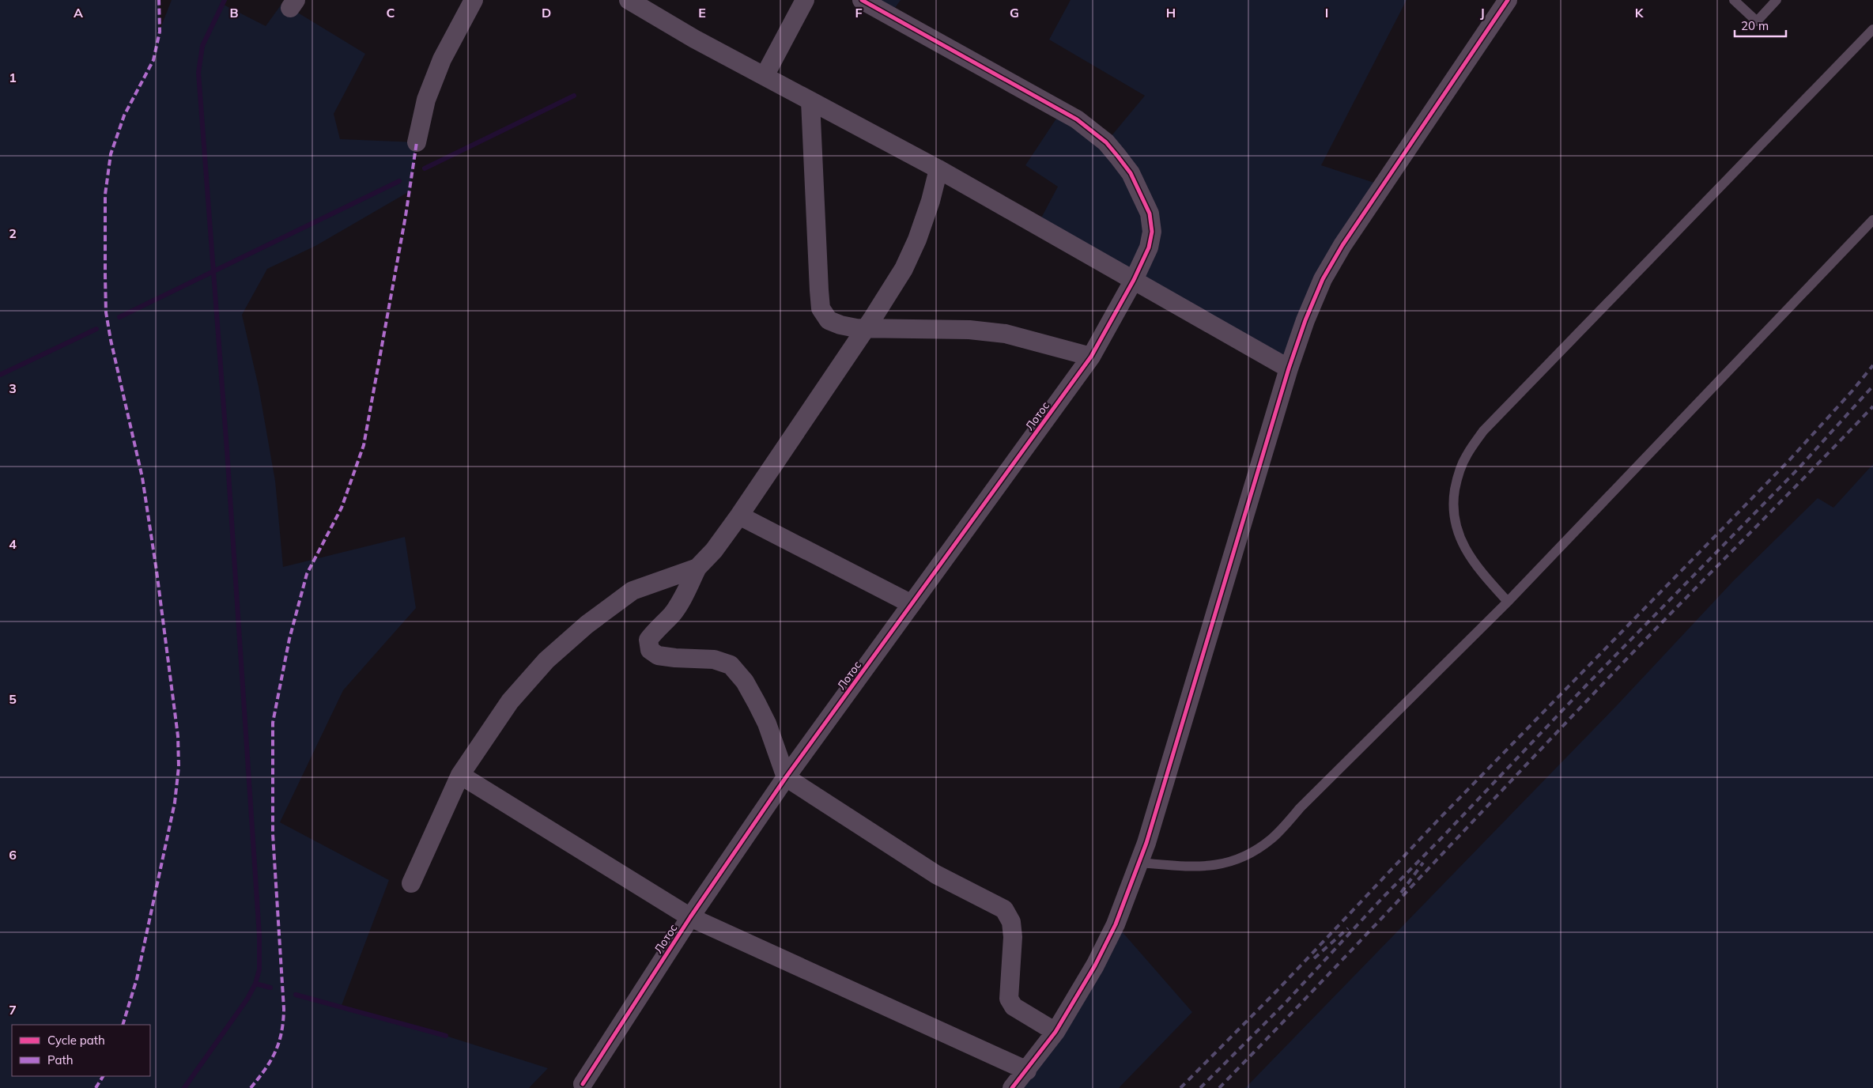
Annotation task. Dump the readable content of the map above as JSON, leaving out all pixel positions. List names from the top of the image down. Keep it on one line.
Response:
{"streets":{"street":["Лотос"]},"legend":["Cycle path","Path"],"scale_bar":"20 m","grid":{"columns":["A","B","C","D","E","F","G","H","I","J","K"],"rows":["1","2","3","4","5","6","7"]}}
